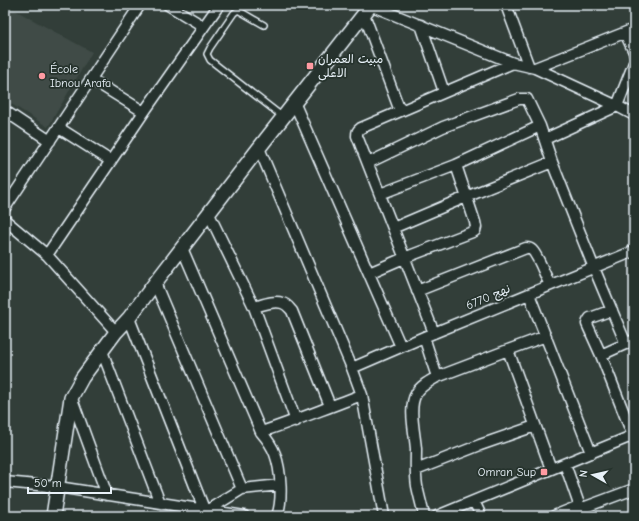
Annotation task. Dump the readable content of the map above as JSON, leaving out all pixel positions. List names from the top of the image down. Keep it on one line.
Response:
{"streets":{"street":["نهج 6770"]},"places":{"transit":["مبيت العمران الاعلى","Omran Sup"],"other":["École Ibnou Arafa"]},"scale_bar":"50 m","north":"left"}
